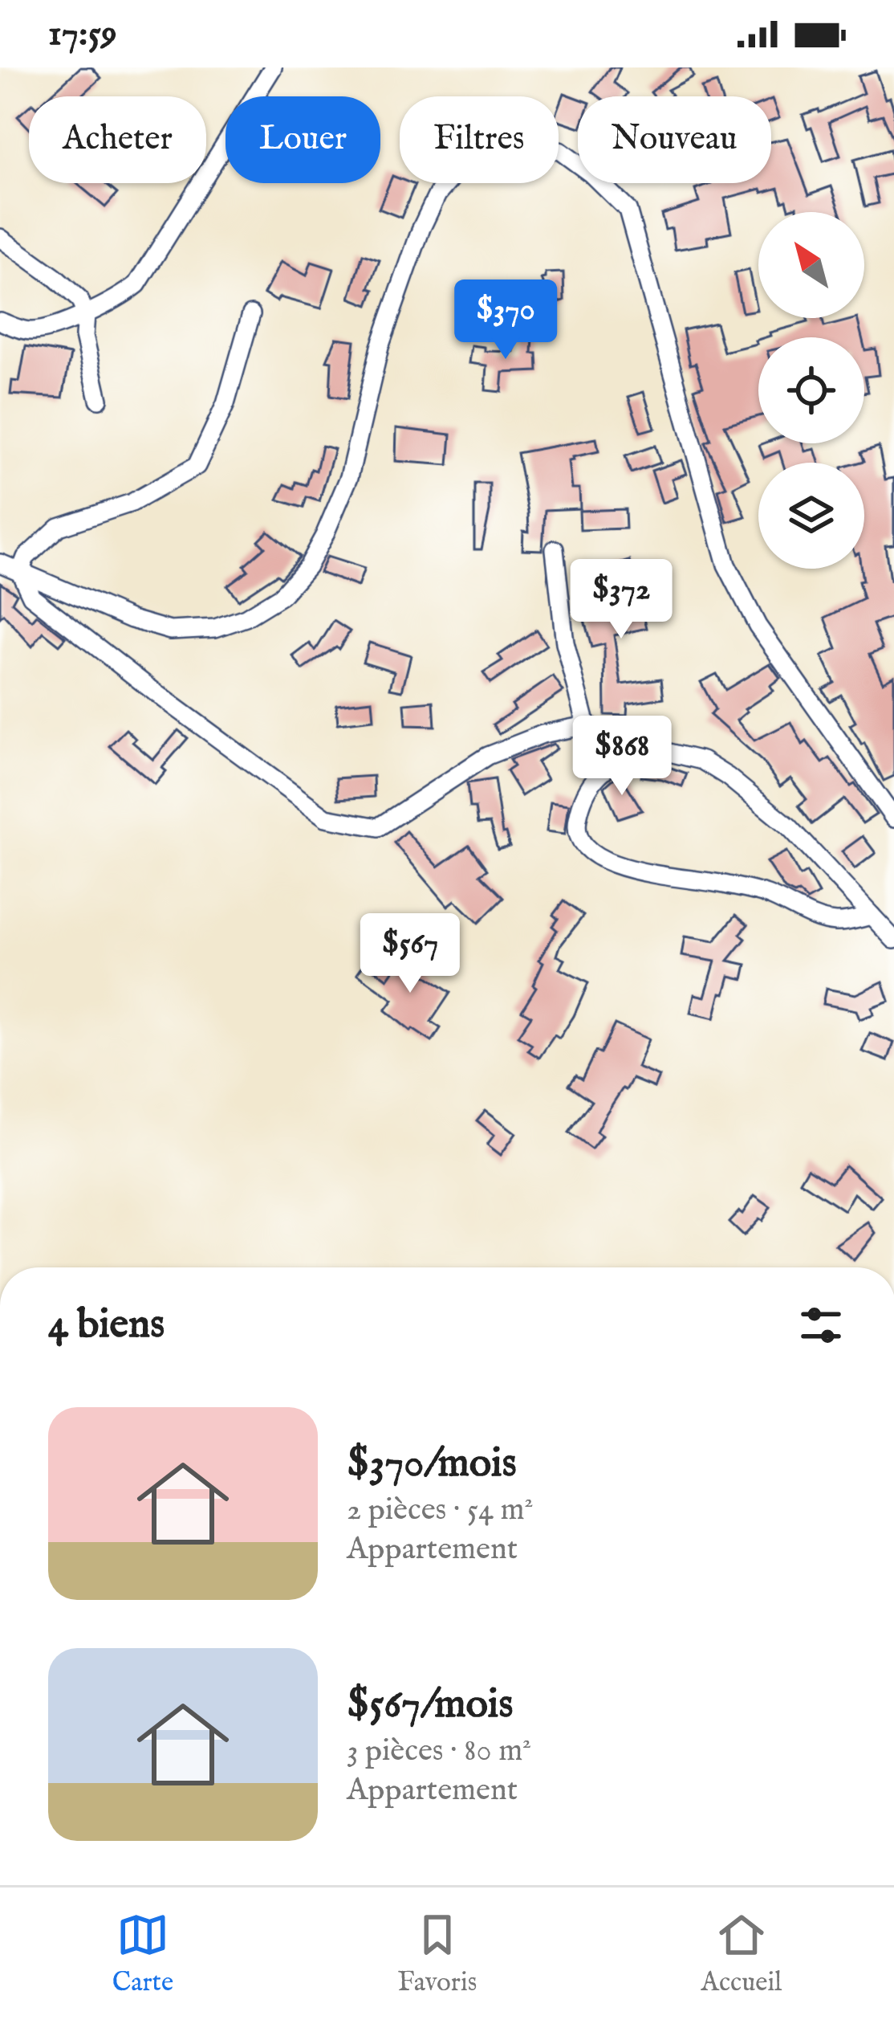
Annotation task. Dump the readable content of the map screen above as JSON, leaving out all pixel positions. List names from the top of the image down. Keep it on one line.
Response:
{"north":"top left","page":{"status":"17:59","chip":["Acheter","Louer","Filtres","Nouveau"],"price":["$370","$372","$868","$567"],"heading":"4 biens","list":[{"name":"$370/mois","note":"2 pièces · 54 m² · Appartement"},{"name":"$567/mois","note":"3 pièces · 80 m² · Appartement"}],"tabs":["Carte","Favoris","Accueil"]}}
